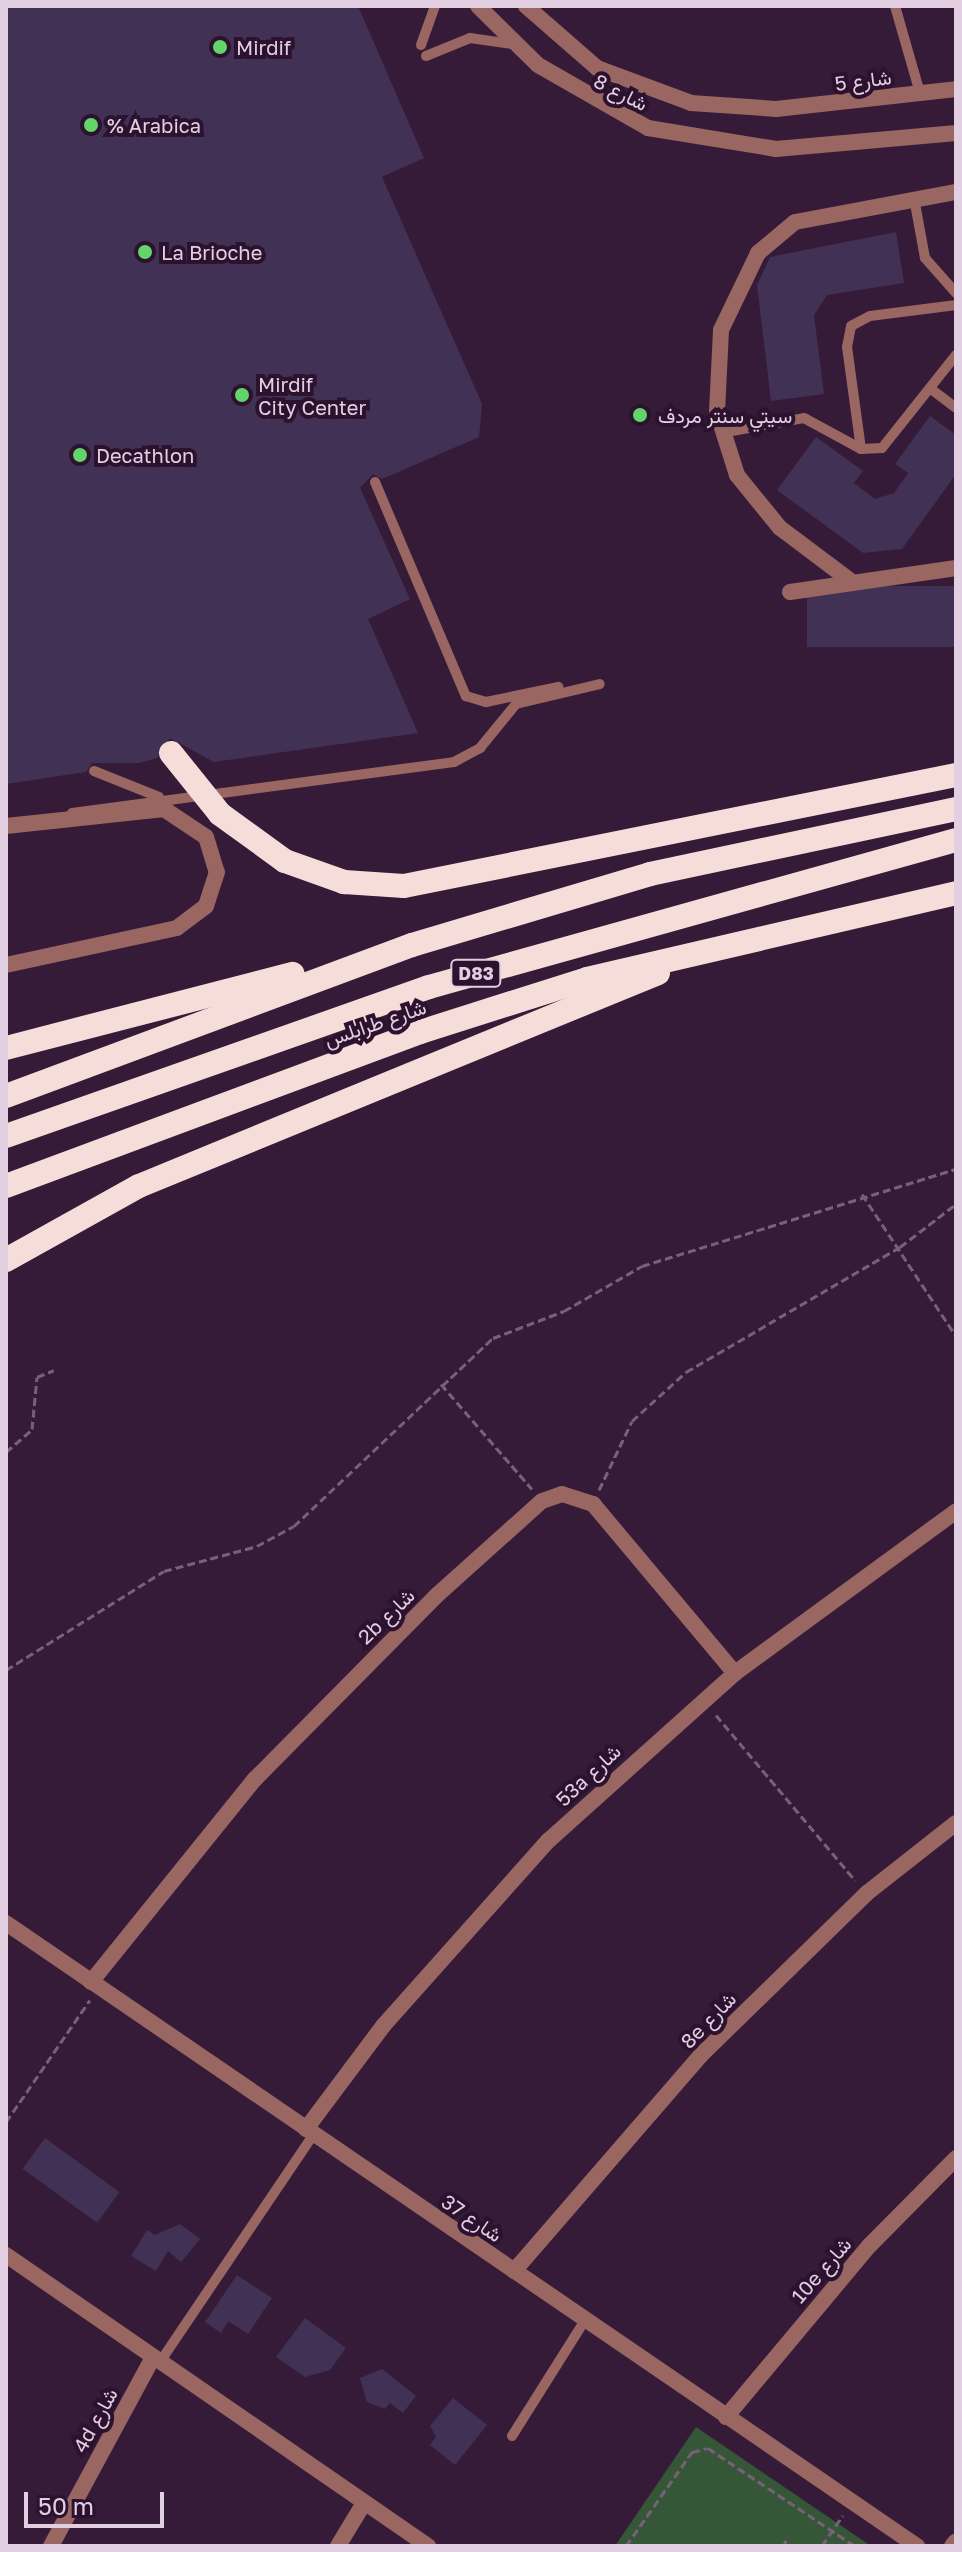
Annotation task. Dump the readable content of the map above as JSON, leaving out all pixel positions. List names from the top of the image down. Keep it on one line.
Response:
{"streets":{"highway":["D83","شارع طرابلس"],"street":["شارع 5","شارع 8","2b شارع","53a شارع","8e شارع","شارع 37","10e شارع","4d شارع"]},"crossings":[["شارع 5","شارع 8"],["2b شارع","شارع 37"],["53a شارع","شارع 37"],["8e شارع","شارع 37"],["شارع 37","10e شارع"]],"places":["Mirdif","% Arabica","La Brioche","Mirdif City Center","سيتي سنتر مردف","Decathlon"],"scale_bar":"50 m"}
